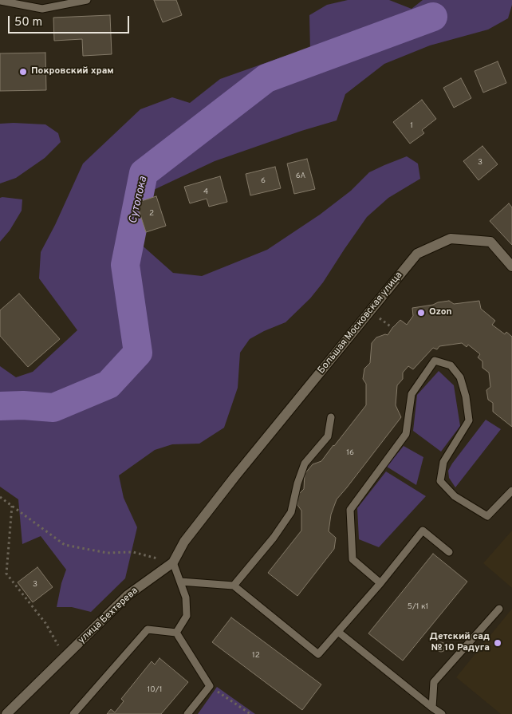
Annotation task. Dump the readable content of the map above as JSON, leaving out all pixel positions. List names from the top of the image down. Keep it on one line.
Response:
{"streets":{"street":["Большая Московская улица","улица Бехтерева"]},"crossings":[["Большая Московская улица","улица Бехтерева"]],"water":["Сутолока"],"places":["Покровский храм","Ozon","Детский сад № 10 Радуга"],"house_numbers":["1","3","6А","6","4","2","16","3","5/1 к1","12","10/1"],"scale_bar":"50 m"}
